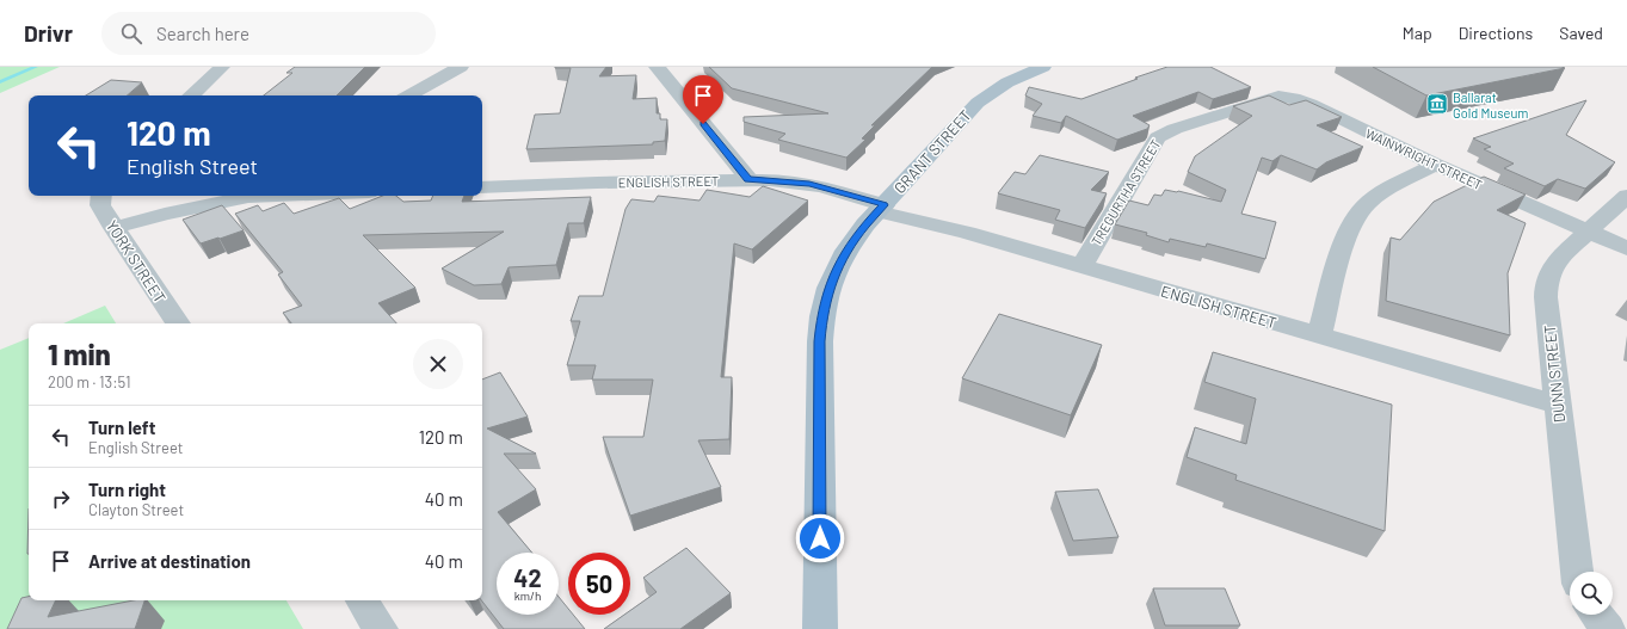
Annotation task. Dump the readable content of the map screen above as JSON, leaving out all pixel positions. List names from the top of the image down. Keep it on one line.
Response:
{"streets":{"main road":["GRANT STREET"],"street":["WAINWRIGHT STREET","ENGLISH STREET","TREGURTHA STREET","YORK STREET","DUNN STREET"]},"crossings":[["GRANT STREET","ENGLISH STREET"],["WAINWRIGHT STREET","TREGURTHA STREET"],["WAINWRIGHT STREET","DUNN STREET"],["ENGLISH STREET","TREGURTHA STREET"],["ENGLISH STREET","DUNN STREET"]],"places":{"museum":["Ballarat Gold Museum"]},"page":{"header":"Drivr","search":"Search here","nav":["Map","Directions","Saved"],"turn":["120 m","English Street"],"heading":["1 min","200 m · 13:51"],"list":[{"name":"Turn left","note":"English Street","value":"120 m"},{"name":"Turn right","note":"Clayton Street","value":"40 m"},{"name":"Arrive at destination","value":"40 m"}],"speed":"42 km/h","limit":"50"}}
